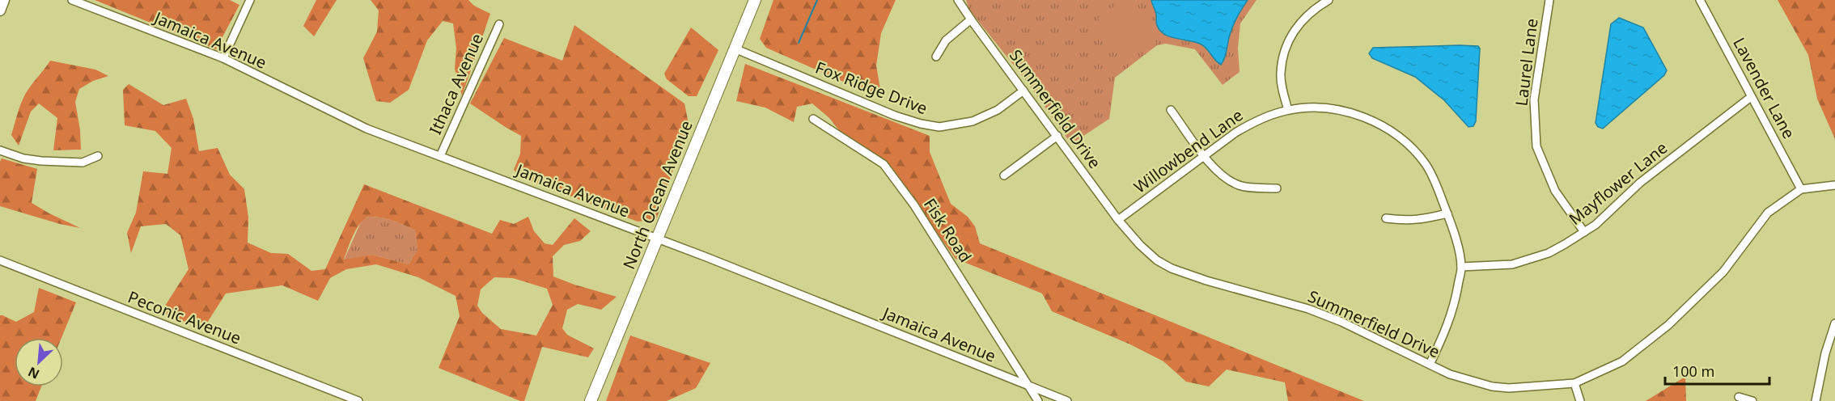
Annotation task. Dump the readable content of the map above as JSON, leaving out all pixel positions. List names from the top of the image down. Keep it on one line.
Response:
{"streets":{"main road":["North Ocean Avenue"],"street":["Jamaica Avenue","Laurel Lane","Ithaca Avenue","Fox Ridge Drive","Lavender Lane","Summerfield Drive","Willowbend Lane","Mayflower Lane","Fisk Road","Peconic Avenue"]},"crossings":[["Jamaica Avenue","Ithaca Avenue"],["Jamaica Avenue","North Ocean Avenue"],["Jamaica Avenue","Fisk Road"],["Laurel Lane","Mayflower Lane"],["Fox Ridge Drive","Summerfield Drive"],["Fox Ridge Drive","North Ocean Avenue"],["Lavender Lane","Summerfield Drive"],["Lavender Lane","Mayflower Lane"],["Summerfield Drive","Willowbend Lane"],["Willowbend Lane","Mayflower Lane"]],"scale_bar":"100 m","north":"bottom left"}
